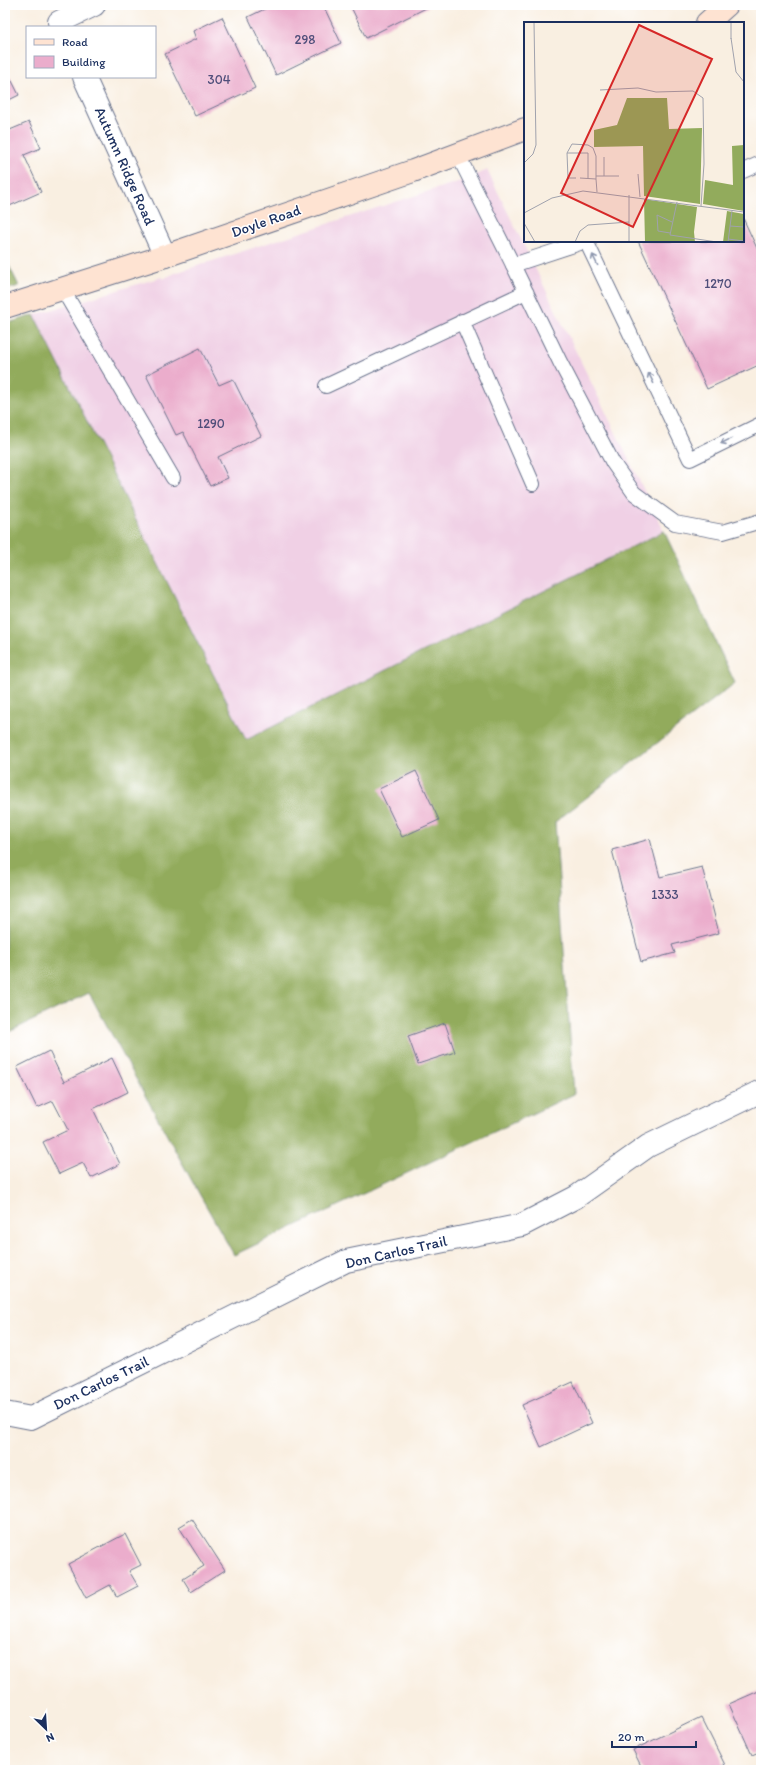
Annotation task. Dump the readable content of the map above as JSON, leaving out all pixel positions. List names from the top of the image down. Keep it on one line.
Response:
{"streets":{"main road":["Doyle Road"],"street":["Autumn Ridge Road","Don Carlos Trail"]},"crossings":[["Autumn Ridge Road","Doyle Road"]],"house_numbers":["298","304","1270","1290","1333"],"legend":["Road","Building"],"scale_bar":"20 m","north":"bottom right"}
